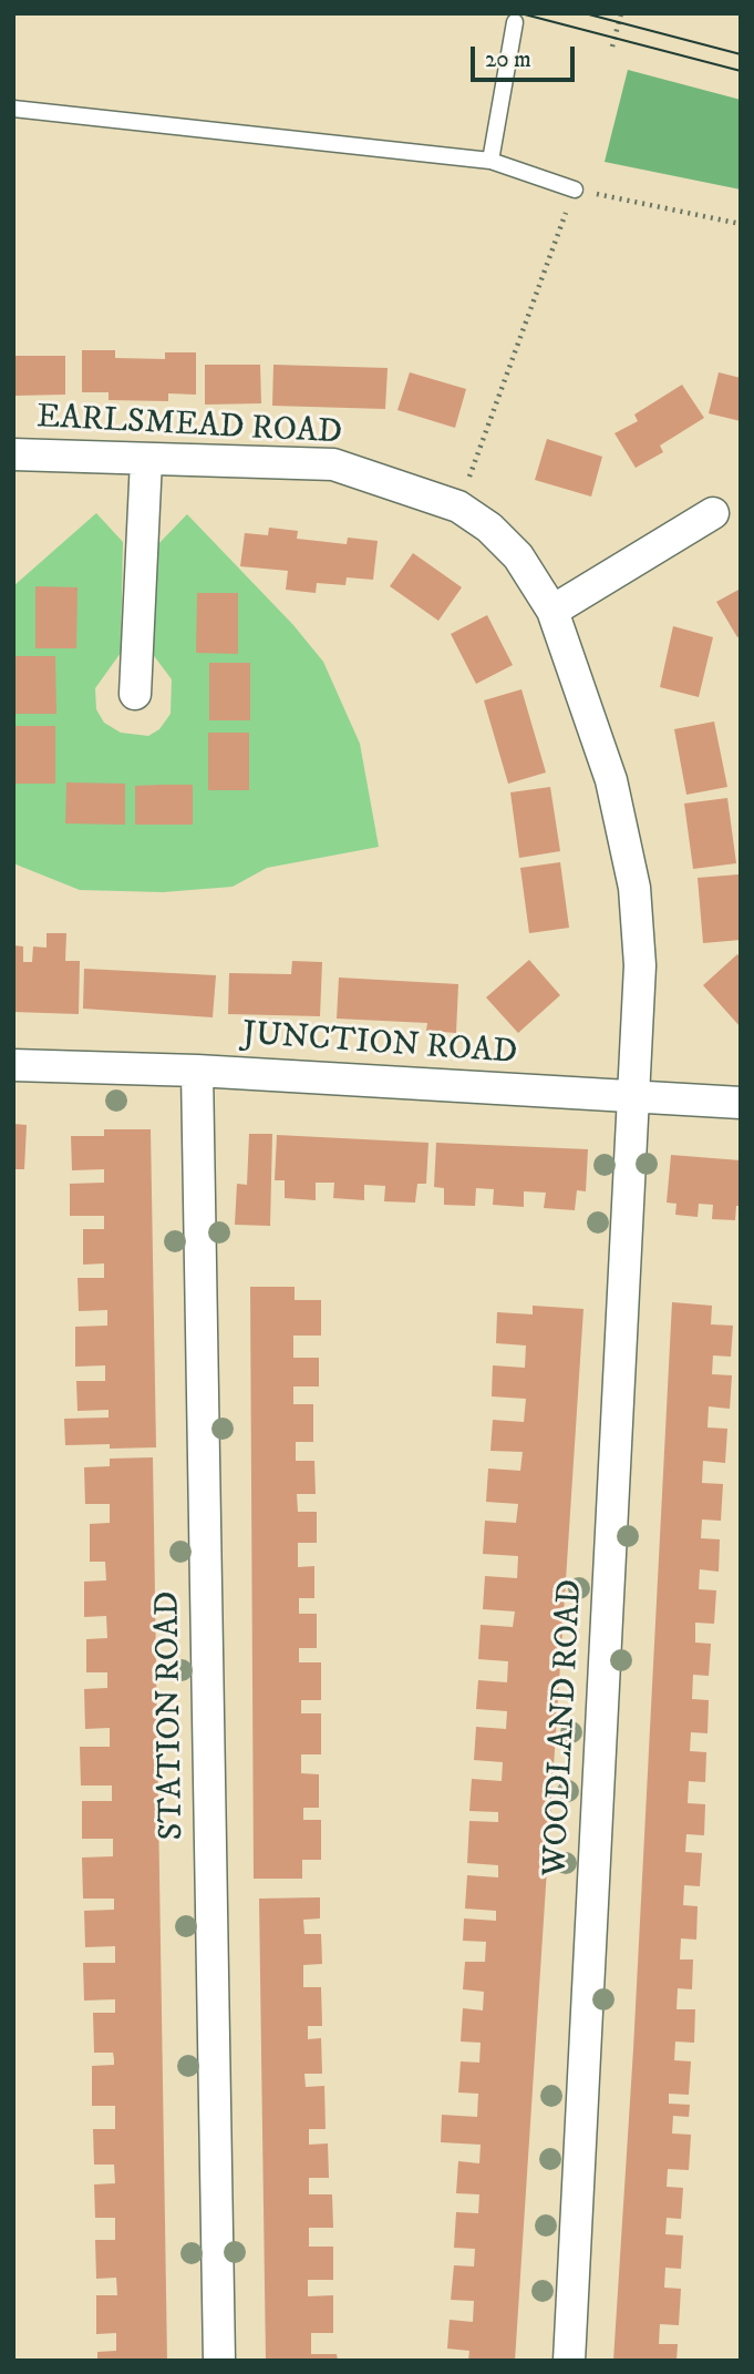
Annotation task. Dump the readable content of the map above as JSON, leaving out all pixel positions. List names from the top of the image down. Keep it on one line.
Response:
{"streets":{"street":["EARLSMEAD ROAD","JUNCTION ROAD","STATION ROAD","WOODLAND ROAD"]},"crossings":[["EARLSMEAD ROAD","JUNCTION ROAD"],["EARLSMEAD ROAD","WOODLAND ROAD"],["JUNCTION ROAD","STATION ROAD"],["JUNCTION ROAD","WOODLAND ROAD"]],"scale_bar":"20 m"}
